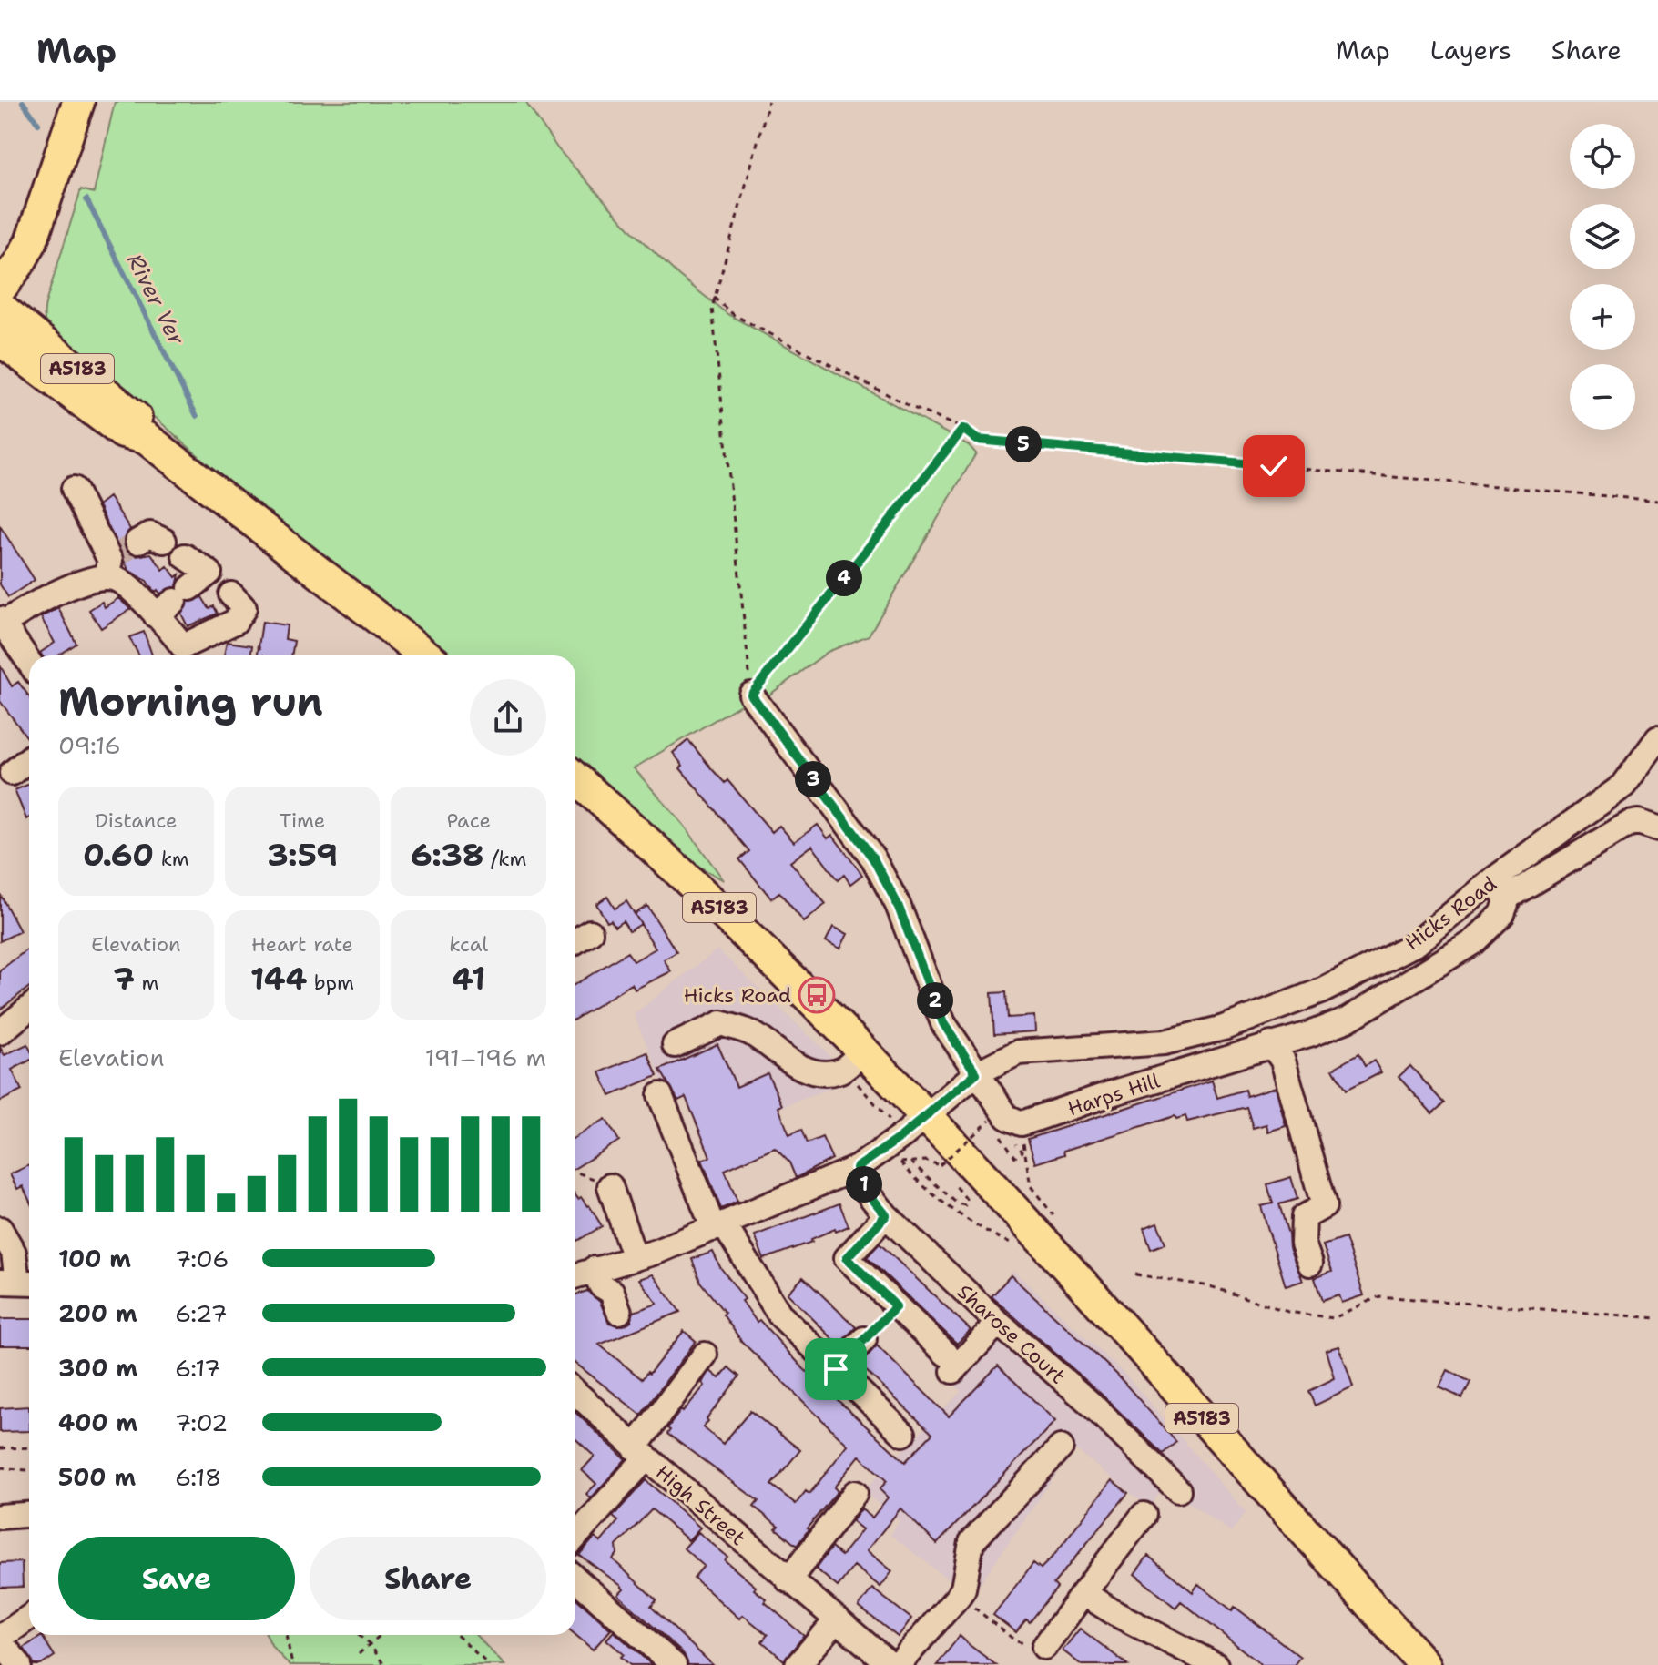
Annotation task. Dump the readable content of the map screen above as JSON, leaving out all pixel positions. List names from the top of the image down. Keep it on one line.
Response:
{"streets":{"main road":["A5183"],"street":["Hicks Road","Harps Hill","Sharose Court","High Street"]},"crossings":[["A5183","Hicks Road"],["Hicks Road","Harps Hill"],["Hicks Road","Sharose Court"]],"water":["River Ver"],"places":{"bus stop":["Hicks Road"]},"page":{"header":"Map","nav":["Map","Layers","Share"],"map_buttons":["+","−"],"pins":["5","4","3","2","1"],"heading":["Morning run","09:16"],"stats":[["Distance","0.60 km"],["Time","3:59"],["Pace","6:38 /km"],["Elevation","7 m"],["Heart rate","144 bpm"],["kcal","41"]],"chart":["Elevation","191–196 m"],"list":[{"name":"100 m","note":"7:06"},{"name":"200 m","note":"6:27"},{"name":"300 m","note":"6:17"},{"name":"400 m","note":"7:02"},{"name":"500 m","note":"6:18"}],"buttons":["Save","Share"]}}
